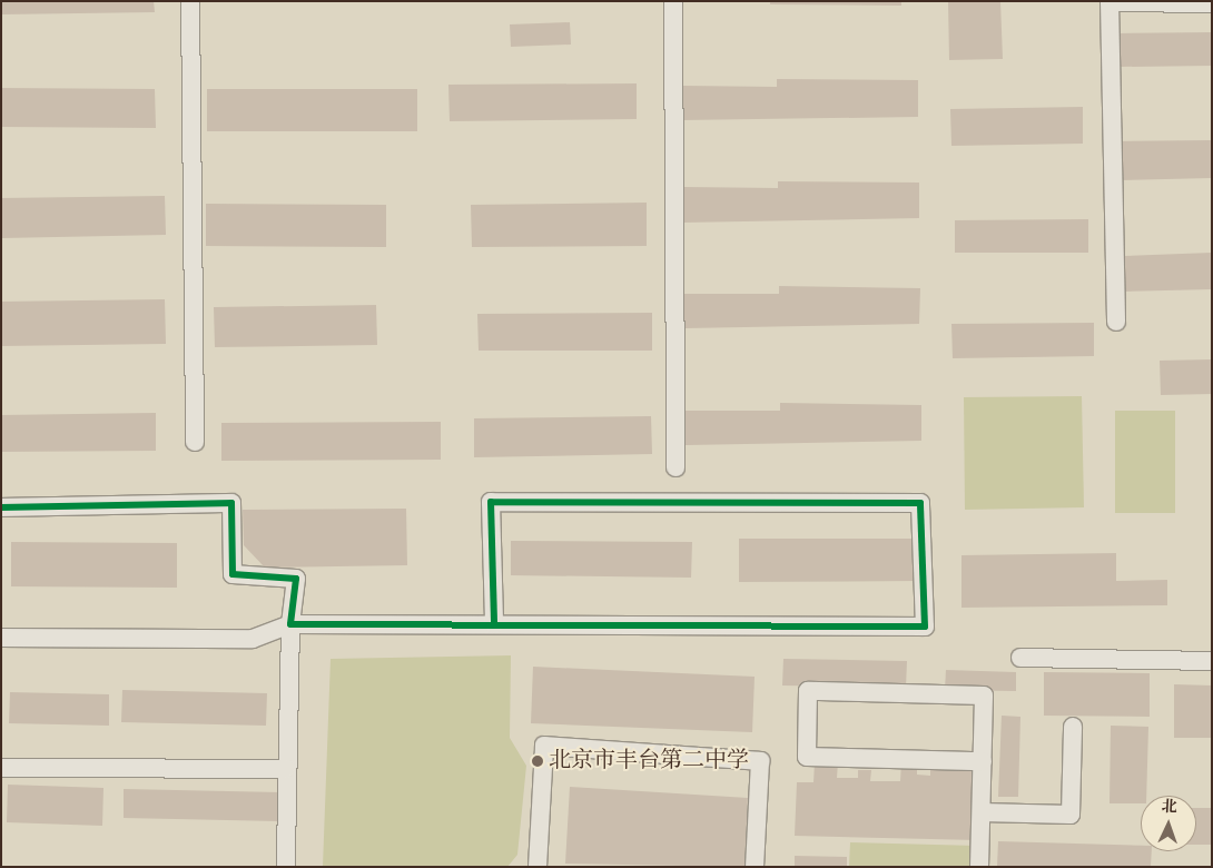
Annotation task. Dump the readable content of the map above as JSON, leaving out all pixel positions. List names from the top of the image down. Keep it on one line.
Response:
{"places":["北京市丰台第二中学"],"north":"top"}
